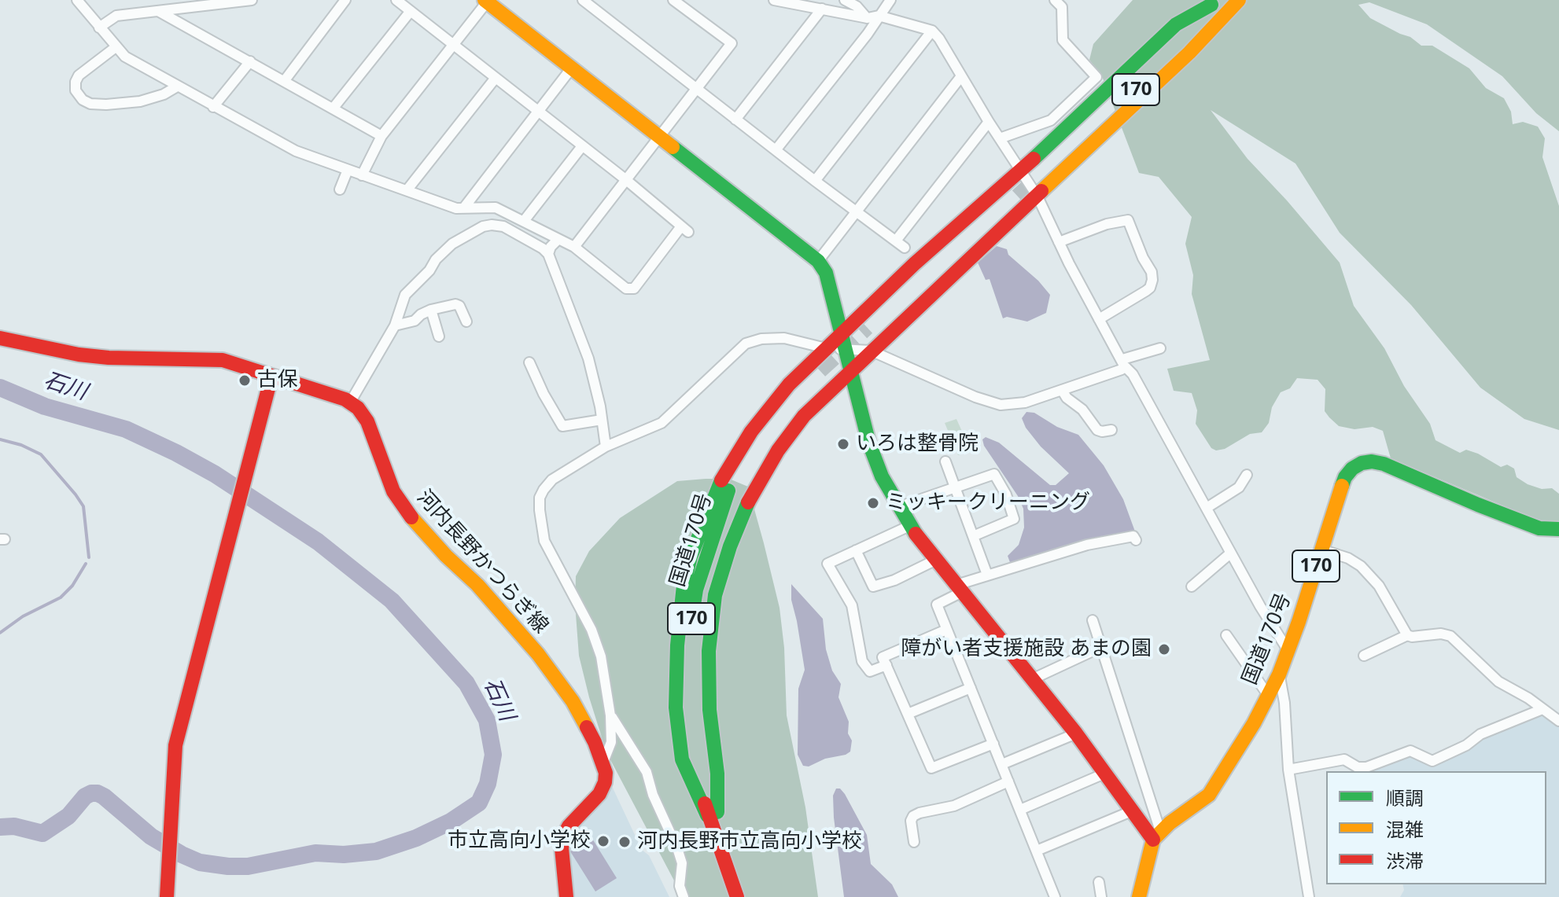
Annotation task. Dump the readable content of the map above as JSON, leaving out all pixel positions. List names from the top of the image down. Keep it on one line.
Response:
{"streets":{"main road":["170","国道170号","河内長野かつらぎ線"]},"water":["石川"],"places":["古保","いろは整骨院","ミッキークリーニング","障がい者支援施設 あまの園","市立高向小学校","河内長野市立高向小学校"],"legend":["順調","混雑","渋滞"]}
